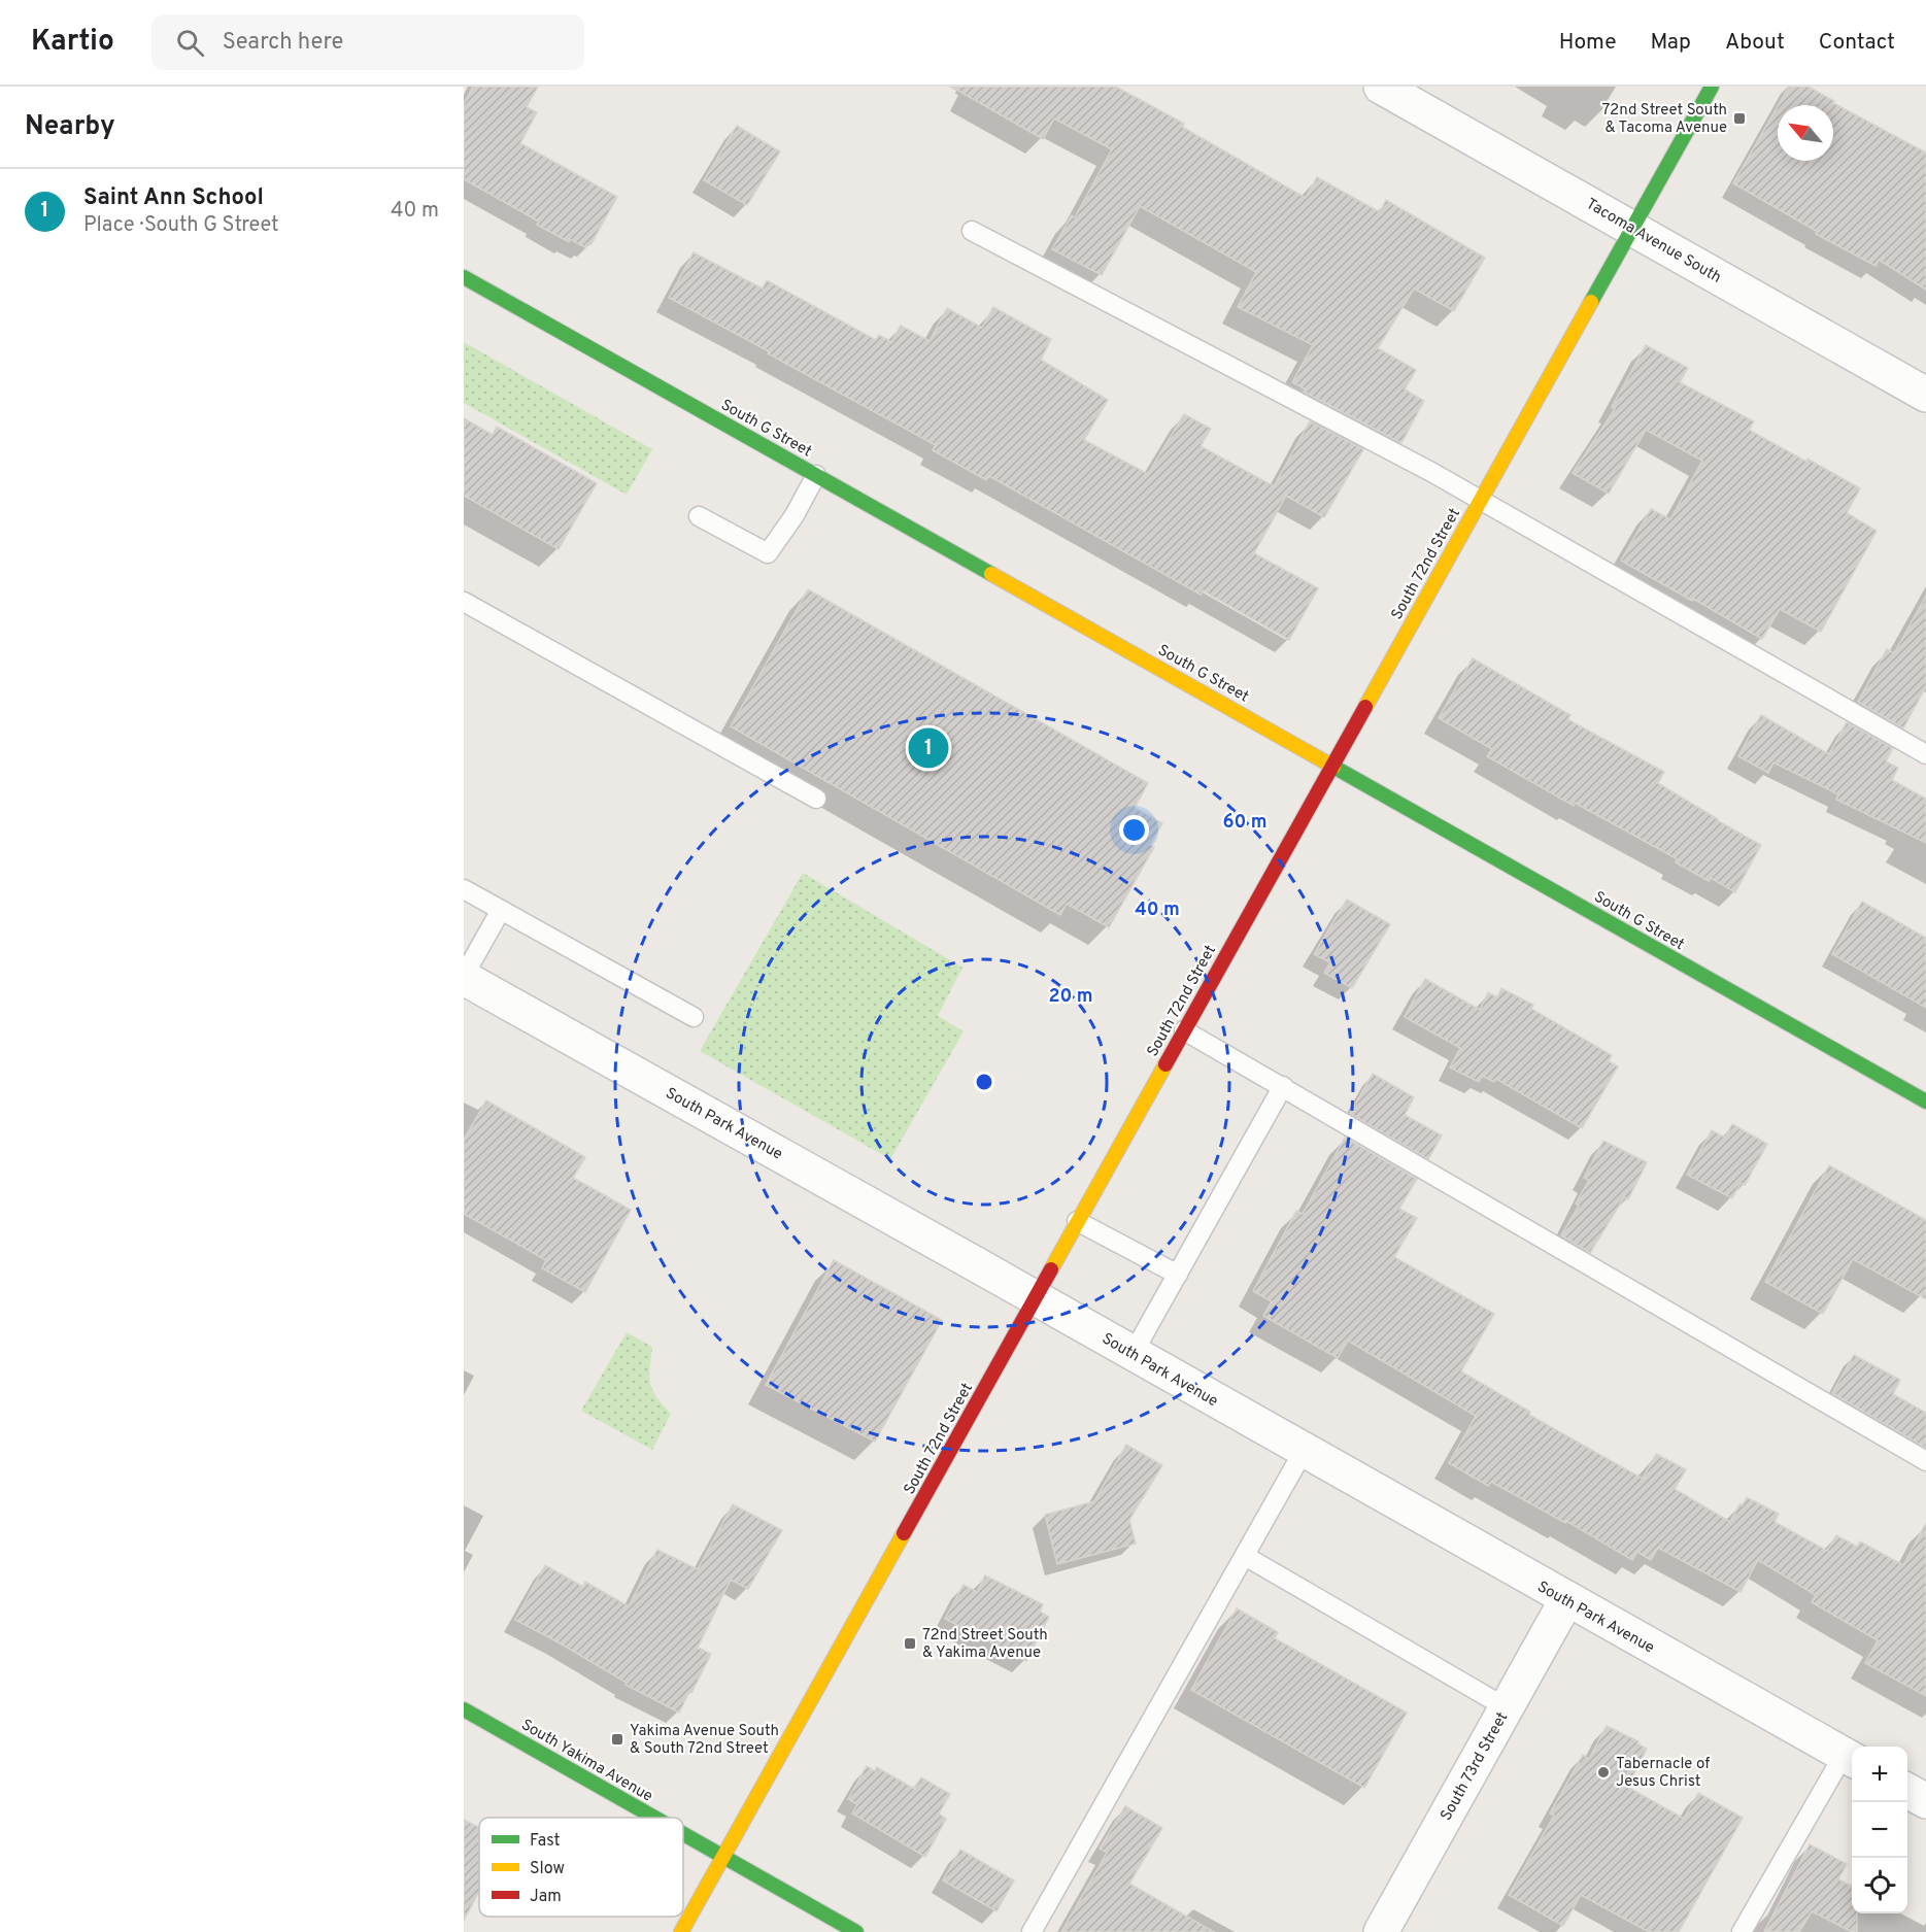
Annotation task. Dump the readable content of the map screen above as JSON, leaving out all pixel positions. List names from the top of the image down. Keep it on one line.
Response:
{"streets":{"main road":["South G Street","South 72nd Street","South Yakima Avenue"],"street":["Tacoma Avenue South","South Park Avenue","South 73rd Street"]},"crossings":[["Tacoma Avenue South","South 72nd Street"],["South G Street","South 72nd Street"],["South 72nd Street","South Park Avenue"],["South 72nd Street","South Yakima Avenue"],["South Park Avenue","South 73rd Street"]],"places":{"transit":["72nd Street South & Tacoma Avenue","72nd Street South & Yakima Avenue","Yakima Avenue South & South 72nd Street"],"other":["Tabernacle of Jesus Christ"]},"legend":["Fast","Slow","Jam"],"north":"top left","page":{"header":"Kartio","search":"Search here","nav":["Home","Map","About","Contact"],"heading":"Nearby","list":[{"mark":"1","name":"Saint Ann School","note":"Place · South G Street","value":"40 m"}],"pins":"1","map_buttons":["+","−"]},"rings":["60 m","40 m","20 m"]}
